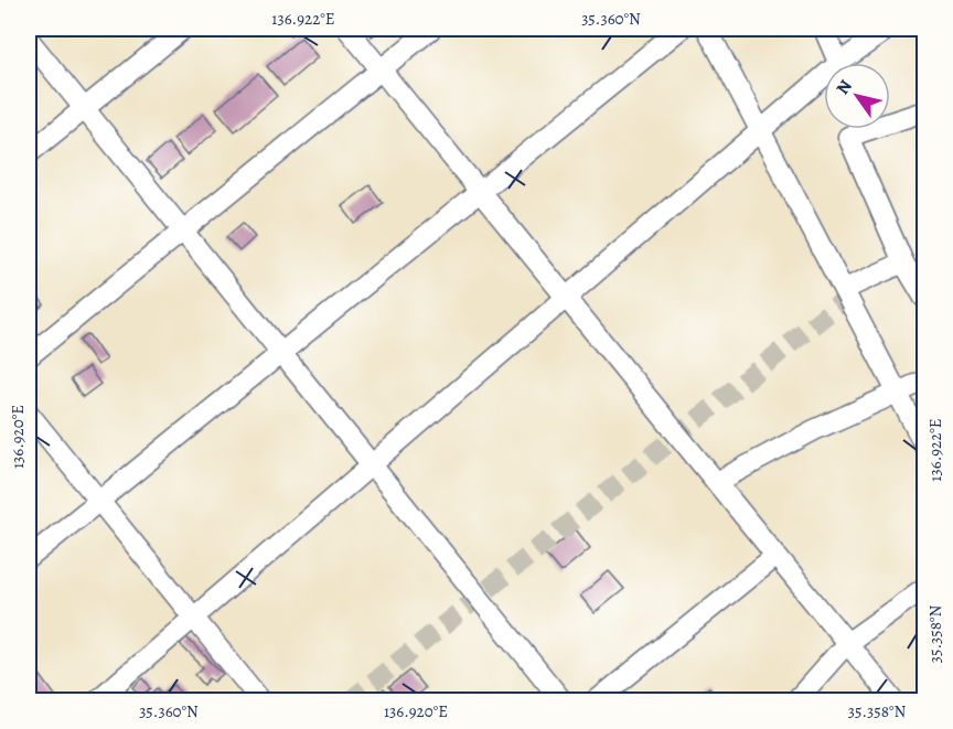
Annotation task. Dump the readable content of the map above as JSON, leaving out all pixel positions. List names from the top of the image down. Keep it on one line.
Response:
{"north":"top left","coordinates":["136.922°E","35.360°N","136.920°E","35.358°N"]}
